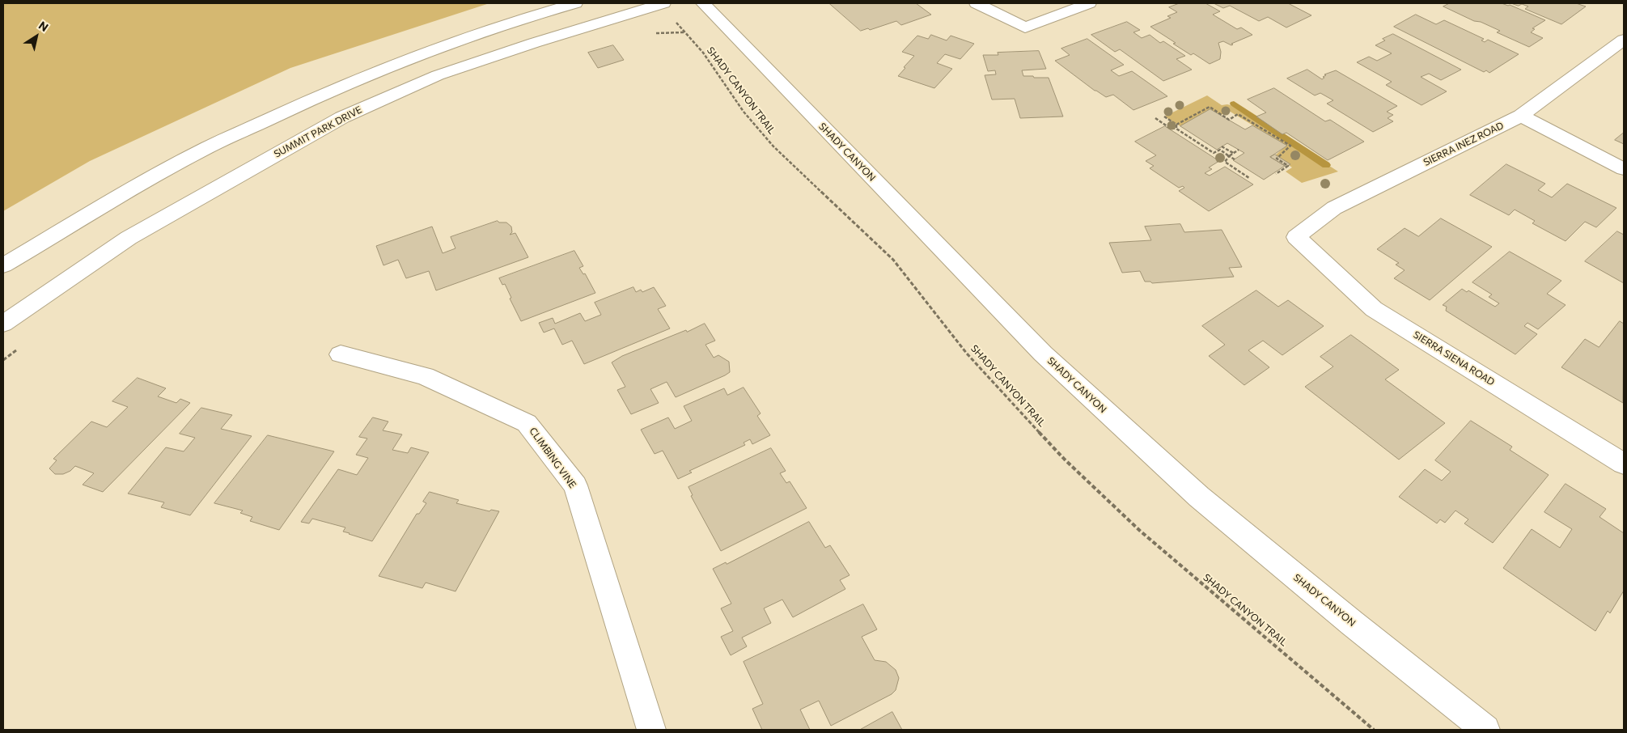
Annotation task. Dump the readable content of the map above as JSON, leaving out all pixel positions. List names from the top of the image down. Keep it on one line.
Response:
{"streets":{"street":["SUMMIT PARK DRIVE","SIERRA INEZ ROAD","SHADY CANYON","SIERRA SIENA ROAD","CLIMBING VINE"],"path":["SHADY CANYON TRAIL"]},"crossings":[["SIERRA INEZ ROAD","SIERRA SIENA ROAD"]],"north":"top right"}
